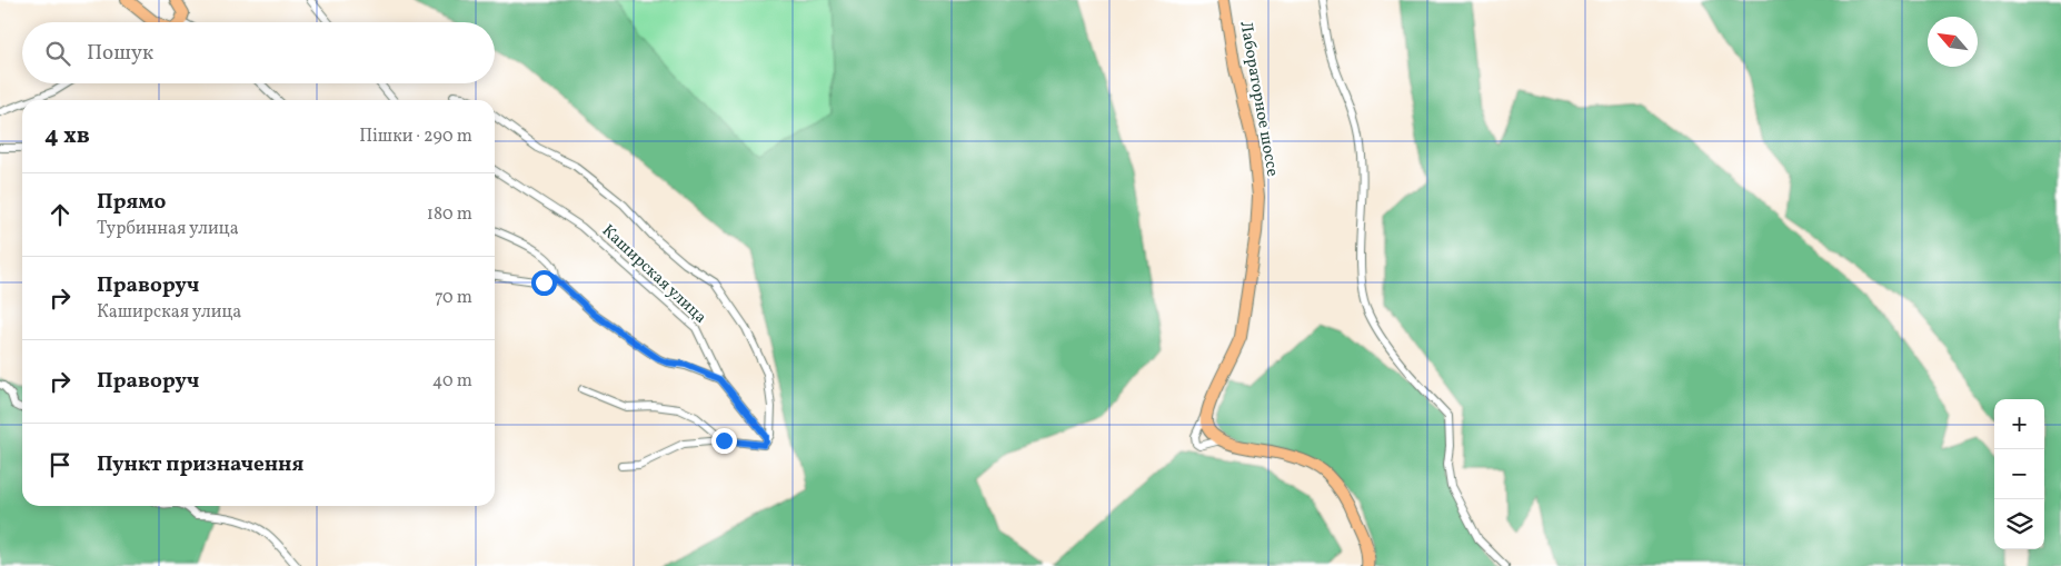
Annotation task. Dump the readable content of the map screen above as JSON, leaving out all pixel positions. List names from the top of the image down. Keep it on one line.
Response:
{"streets":{"main road":["Лабораторное шоссе"],"street":["Каширская улица"]},"north":"top left","page":{"search":"Пошук","heading":["4 хв","Пішки · 290 m"],"list":[["Прямо","Турбинная улица","180 m"],["Праворуч","Каширская улица","70 m"],["Праворуч","40 m"],"Пункт призначення"],"map_buttons":["+","−"]}}
